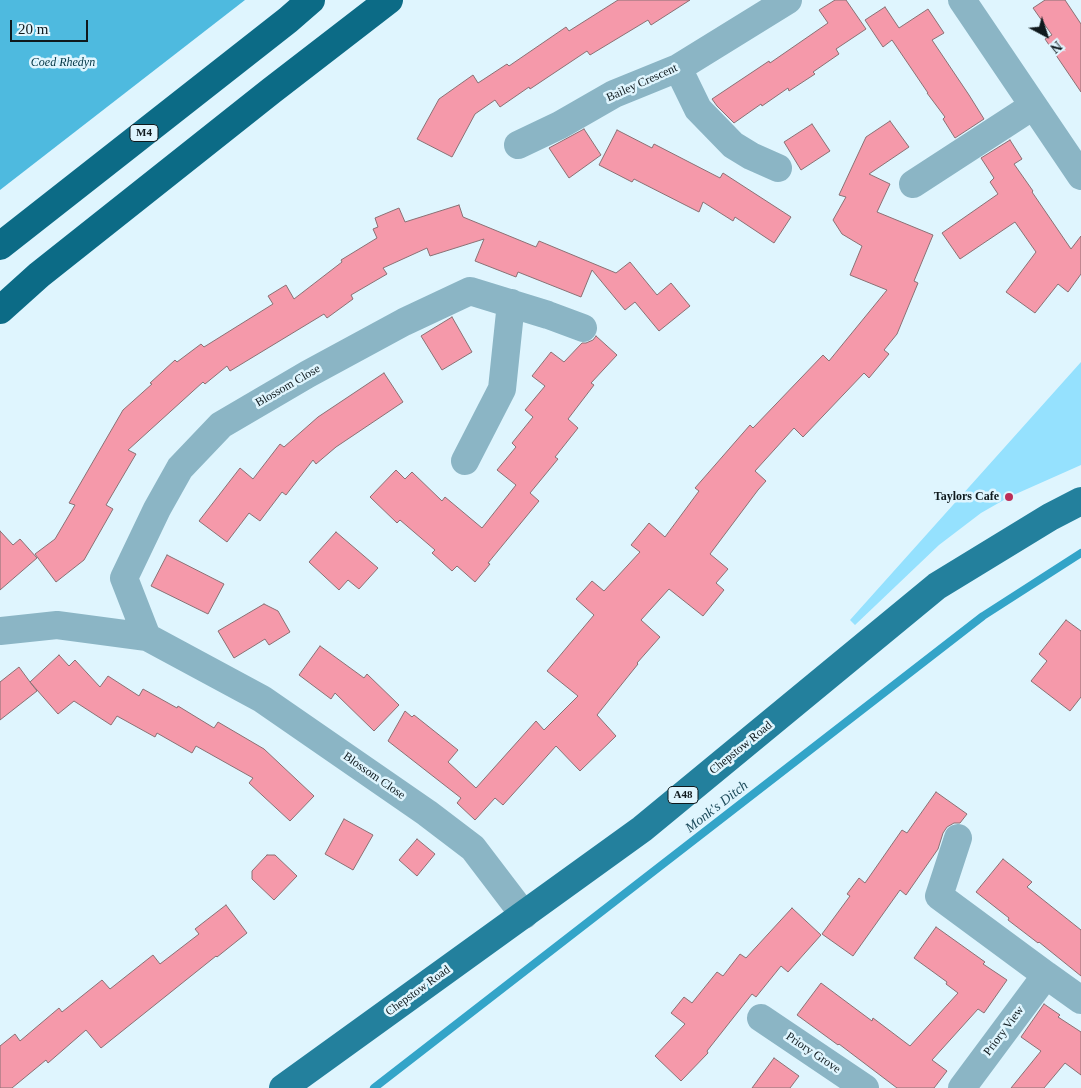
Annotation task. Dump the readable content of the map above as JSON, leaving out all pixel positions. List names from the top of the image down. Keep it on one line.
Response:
{"streets":{"highway":["M4"],"main road":["Chepstow Road","A48"],"street":["Bailey Crescent","Blossom Close","Priory View","Priory Grove"]},"crossings":[["Blossom Close","Chepstow Road"]],"water":["Monk's Ditch"],"parks":["Coed Rhedyn"],"places":["Taylors Cafe"],"scale_bar":"20 m","north":"bottom right"}
